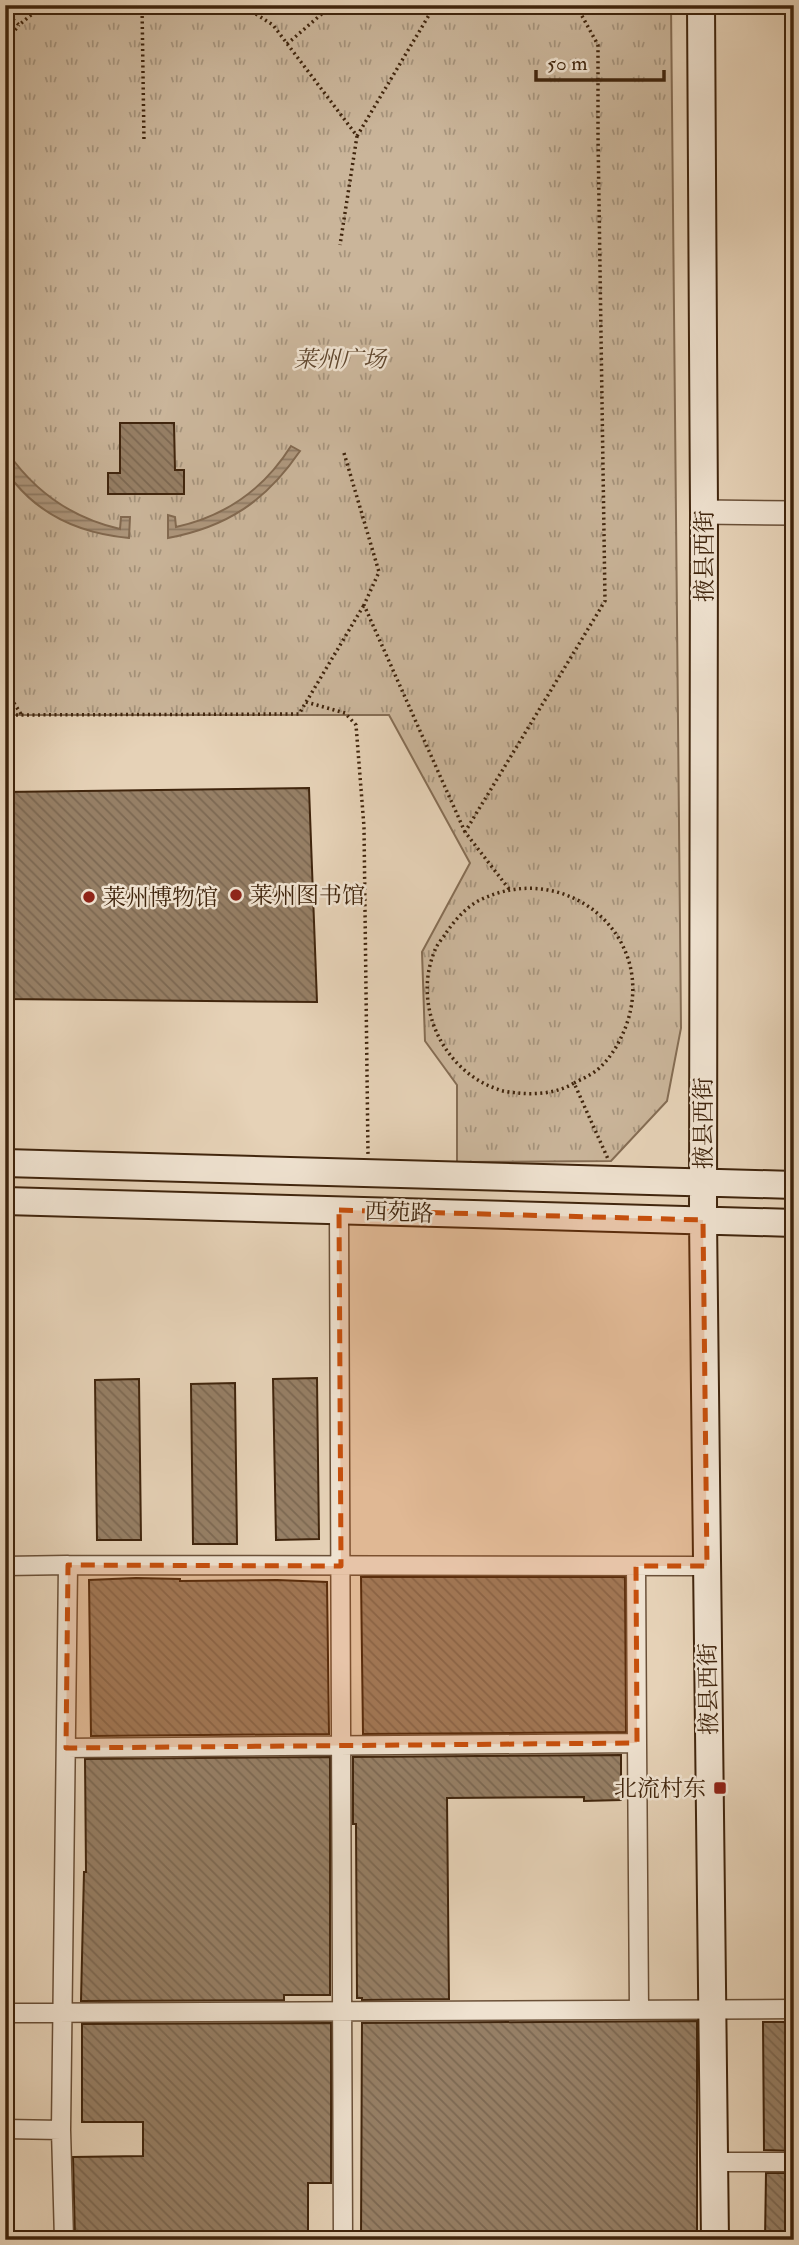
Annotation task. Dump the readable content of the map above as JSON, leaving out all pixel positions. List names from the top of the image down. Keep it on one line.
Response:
{"streets":{"main road":["掖县西街","西苑路"]},"crossings":[["掖县西街","西苑路"]],"parks":["莱州广场"],"places":{"other":["莱州图书馆","莱州博物馆"],"transit":["北流村东"]},"scale_bar":"50 m"}
